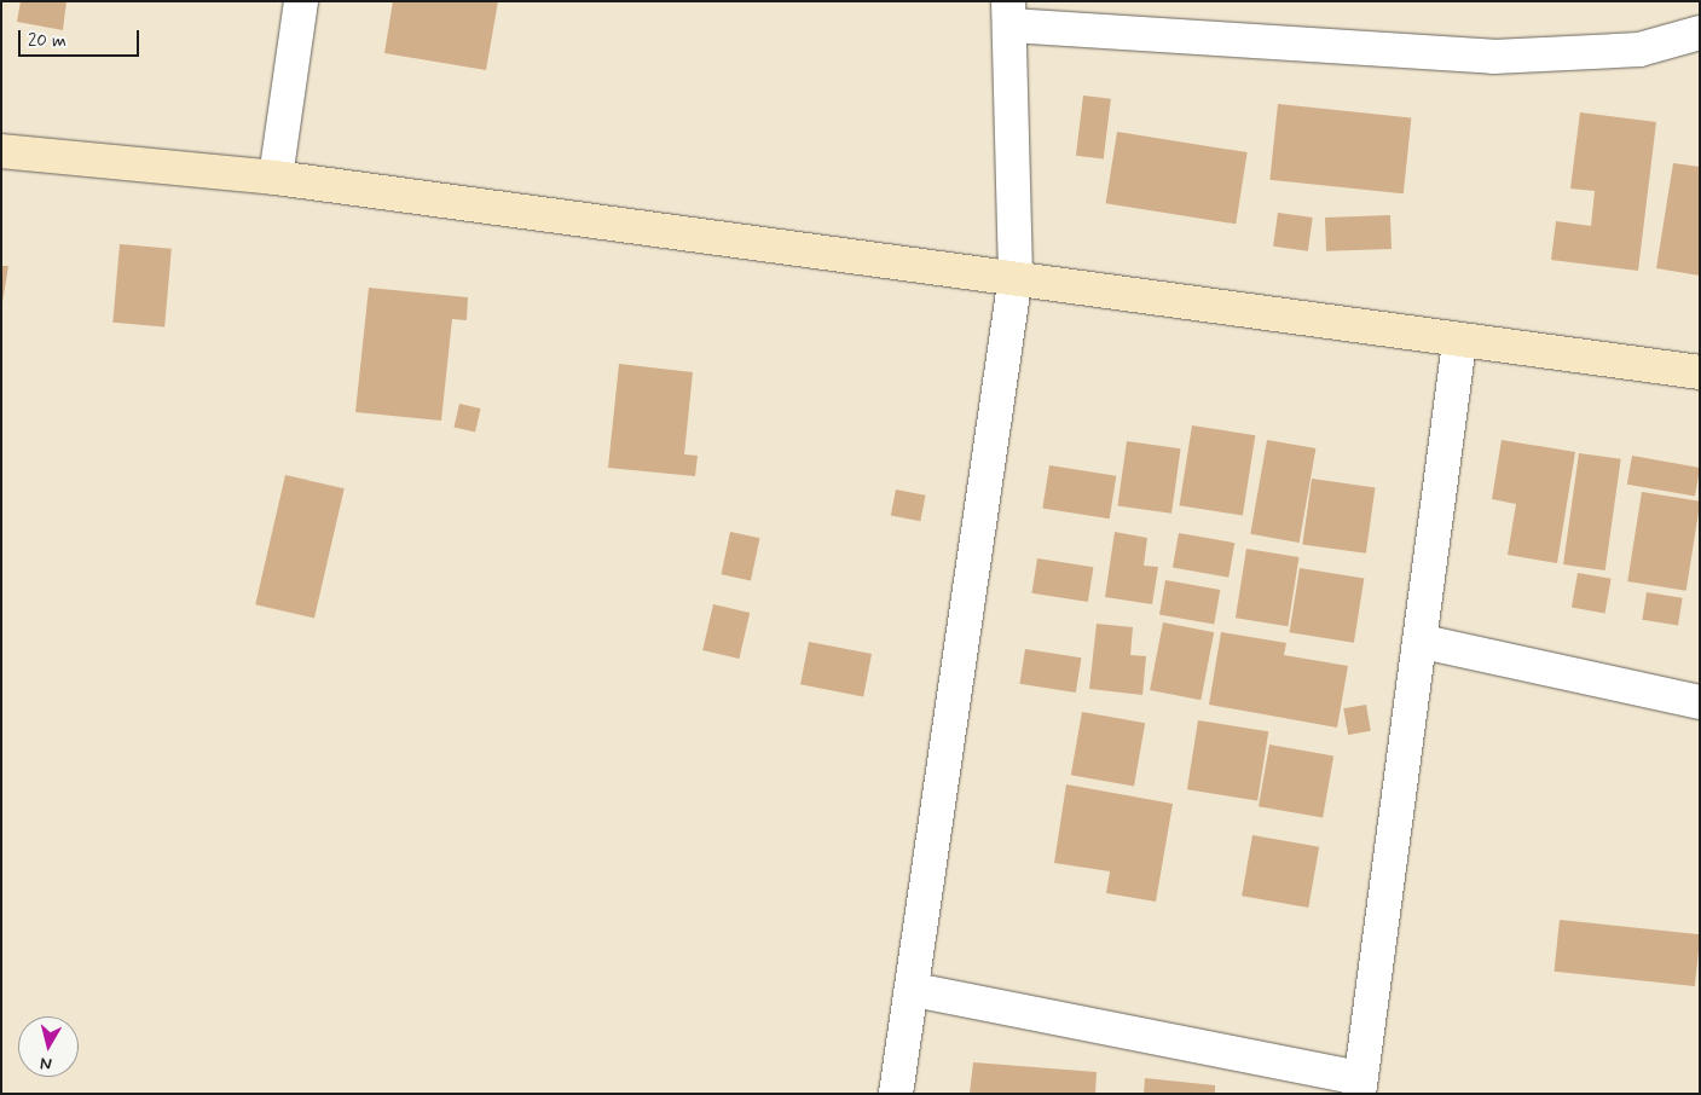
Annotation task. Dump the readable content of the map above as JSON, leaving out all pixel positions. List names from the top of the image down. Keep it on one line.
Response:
{"scale_bar":"20 m","north":"bottom"}
